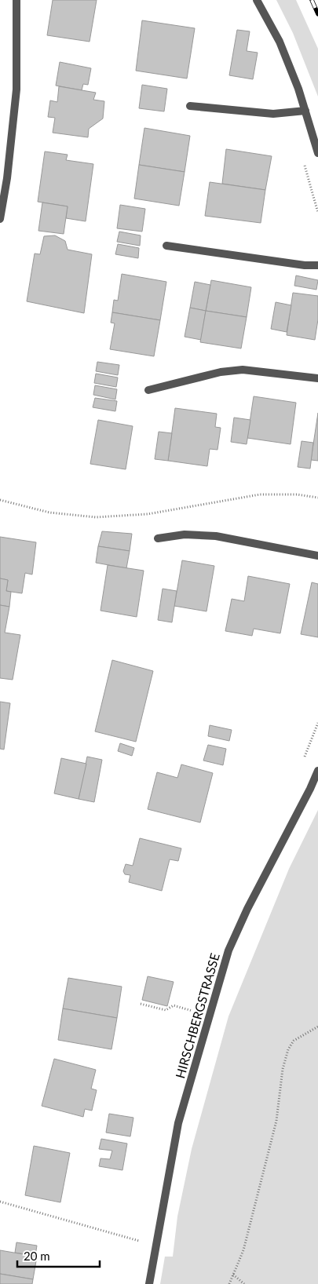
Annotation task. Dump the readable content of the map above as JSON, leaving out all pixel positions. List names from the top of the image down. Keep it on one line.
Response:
{"streets":{"street":["HIRSCHBERGSTRASSE"]},"scale_bar":"20 m"}
